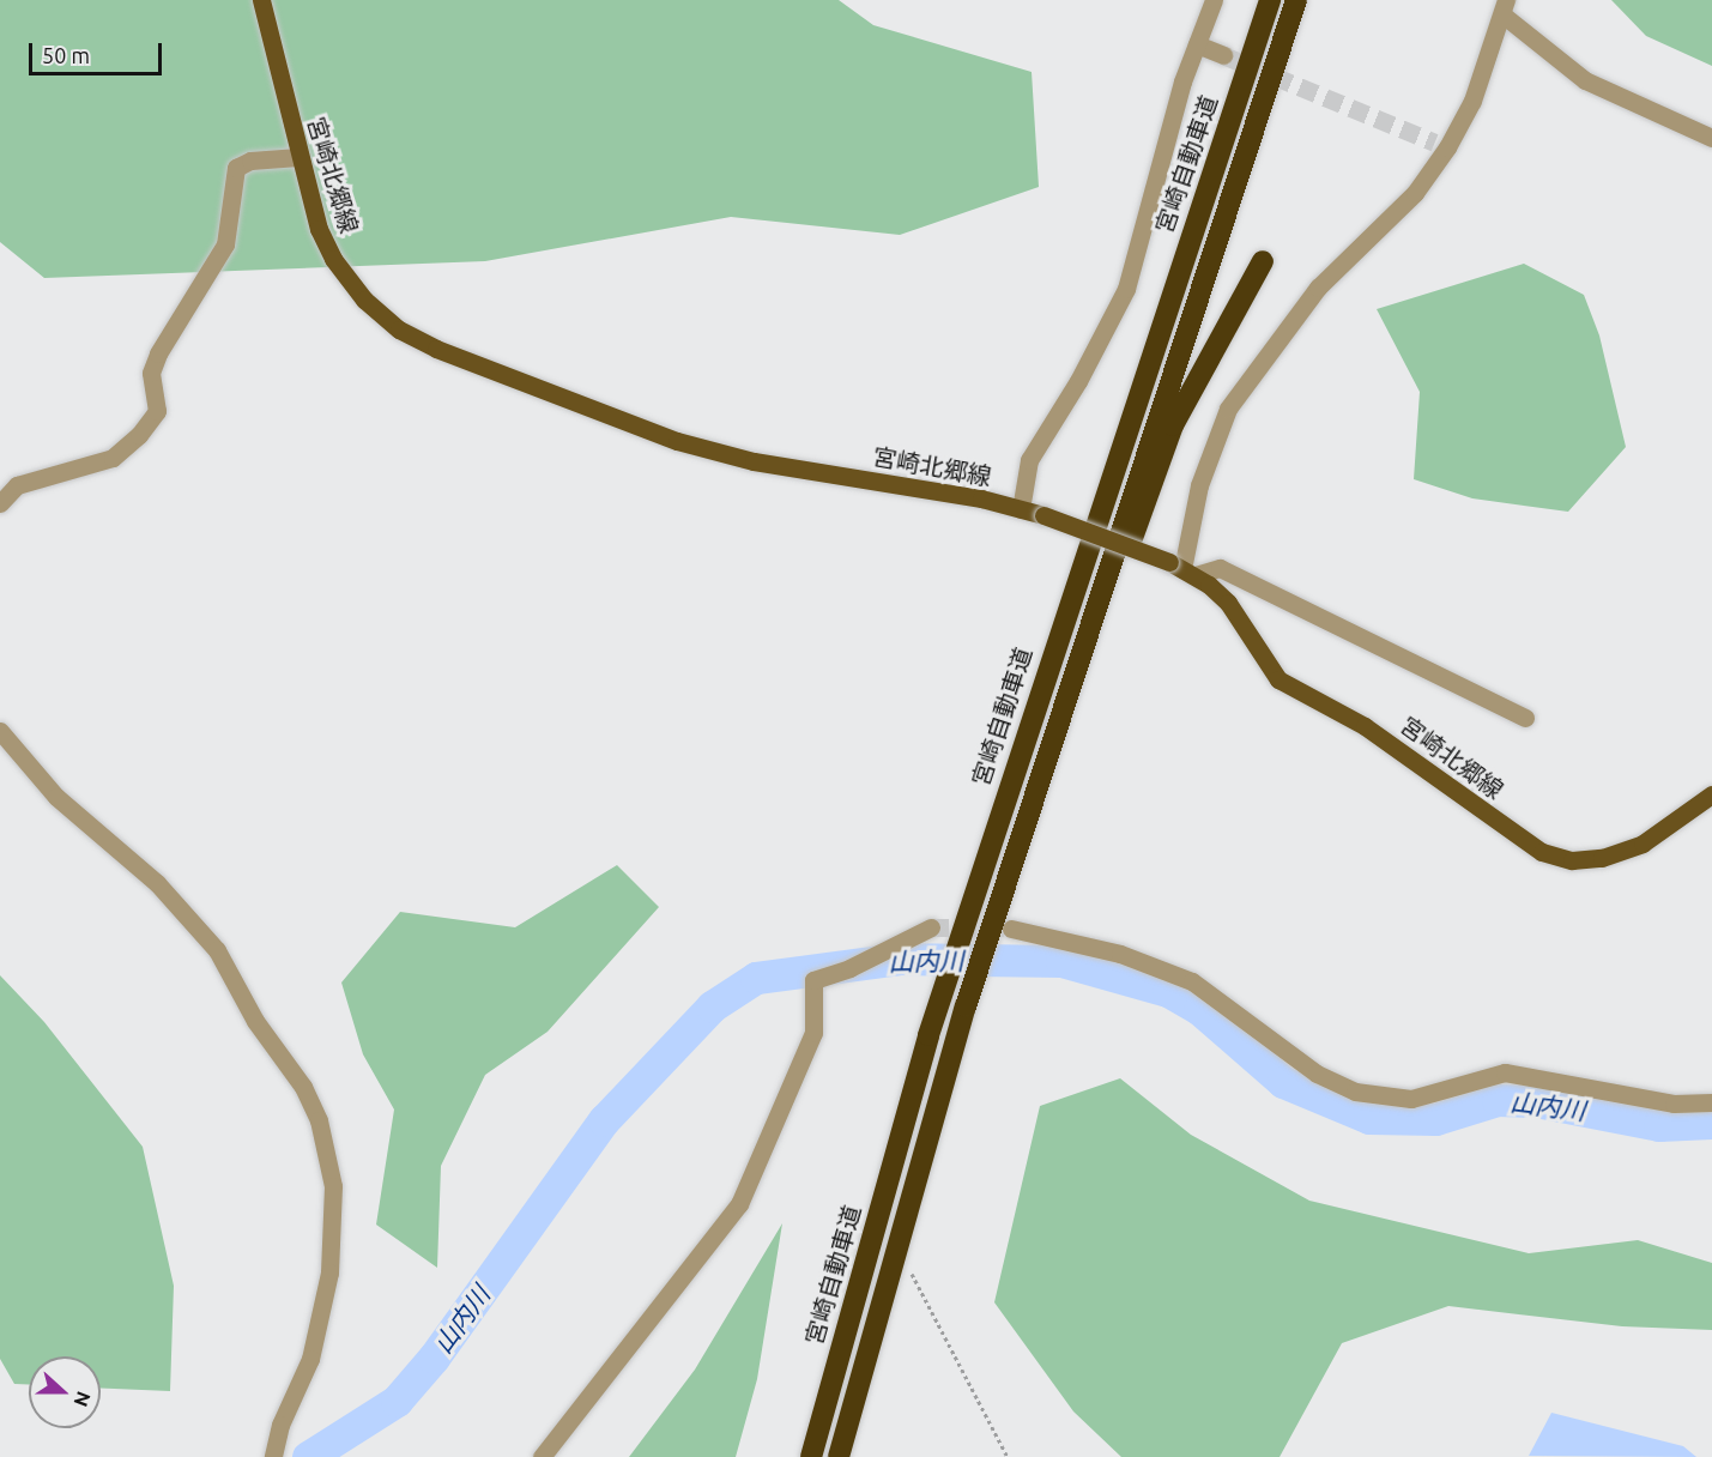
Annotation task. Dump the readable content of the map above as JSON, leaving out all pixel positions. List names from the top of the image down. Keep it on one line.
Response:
{"streets":{"highway":["宮崎自動車道"],"main road":["宮崎北郷線"]},"water":["山内川"],"scale_bar":"50 m","north":"right"}
